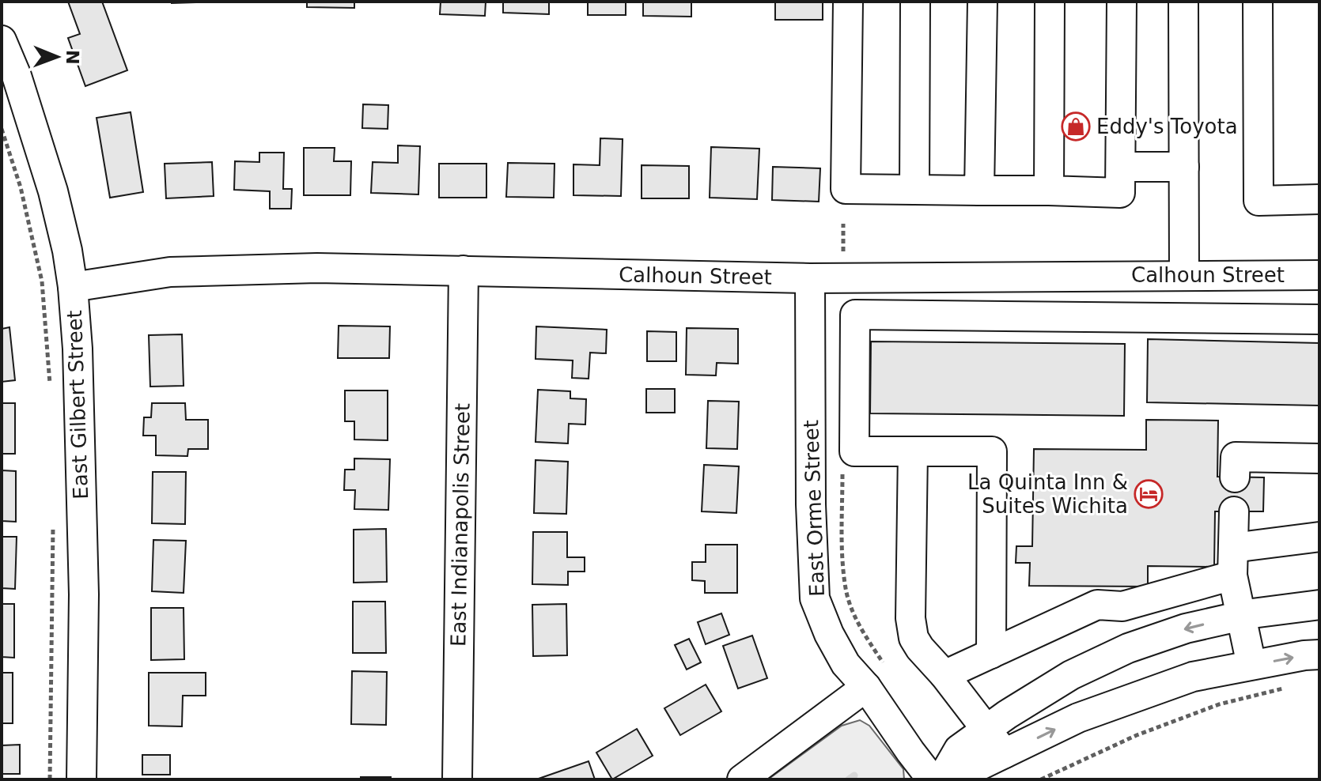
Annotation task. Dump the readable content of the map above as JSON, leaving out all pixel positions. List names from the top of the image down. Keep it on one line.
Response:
{"streets":{"street":["Calhoun Street","East Gilbert Street","East Orme Street","East Indianapolis Street"]},"crossings":[["Calhoun Street","East Gilbert Street"],["Calhoun Street","East Orme Street"],["Calhoun Street","East Indianapolis Street"]],"places":{"shop":["Eddy's Toyota"],"hotel":["La Quinta Inn & Suites Wichita"]},"north":"right"}
